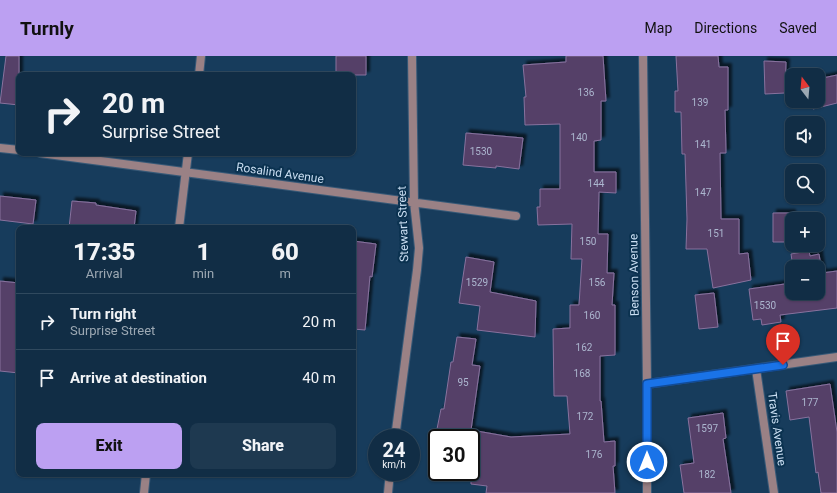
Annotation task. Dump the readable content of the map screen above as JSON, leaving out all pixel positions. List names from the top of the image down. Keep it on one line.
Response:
{"streets":{"street":["Rosalind Avenue","Stewart Street","Benson Avenue","Travis Avenue"]},"crossings":[["Rosalind Avenue","Stewart Street"]],"house_numbers":["136","139","140","141","1530","144","147","151","150","1529","156","1530","160","162","168","95","177","172","1597","176","182"],"north":"top","page":{"header":"Turnly","nav":["Map","Directions","Saved"],"map_buttons":["+","−"],"turn":["20 m","Surprise Street"],"eta":["17:35","Arrival","1","min","60","m"],"list":[{"name":"Turn right","note":"Surprise Street","value":"20 m"},{"name":"Arrive at destination","value":"40 m"}],"buttons":["Exit","Share"],"speed":"24 km/h","limit":"30"}}
